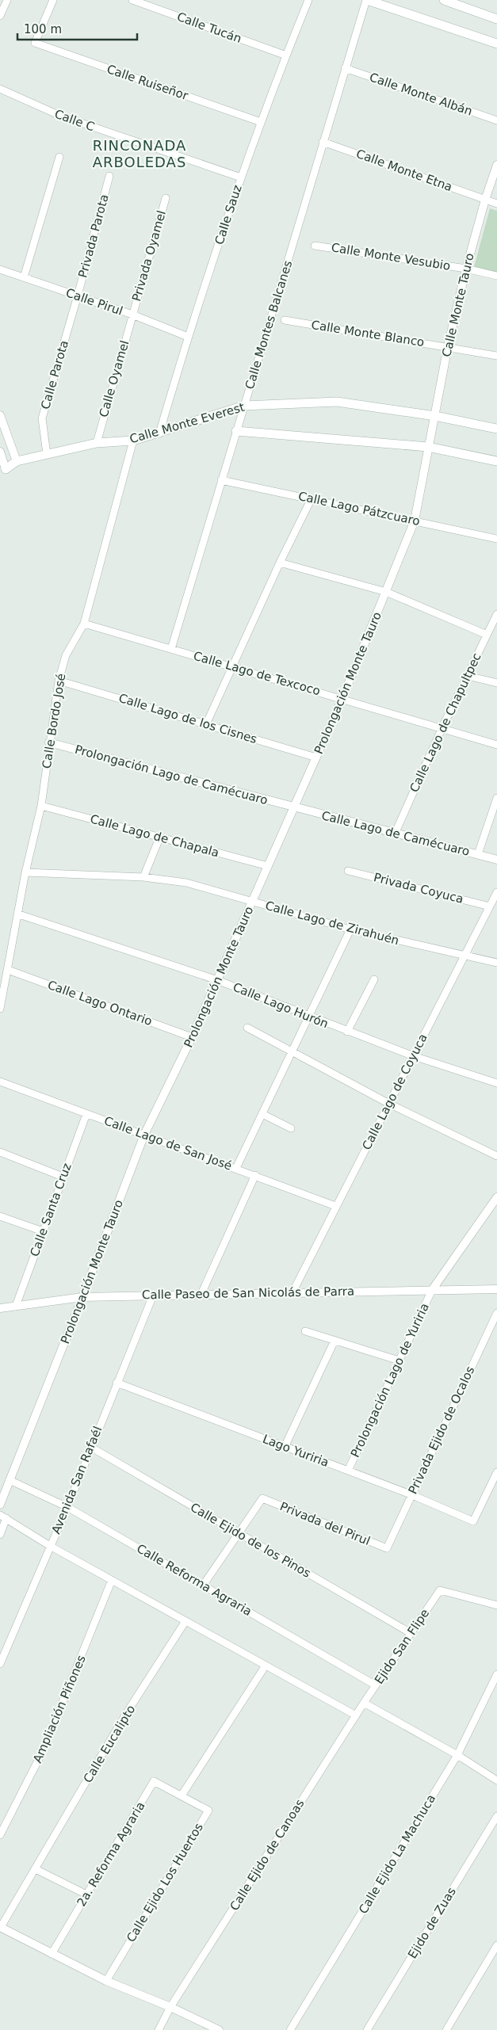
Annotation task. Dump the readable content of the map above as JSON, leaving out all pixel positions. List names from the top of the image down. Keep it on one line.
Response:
{"streets":{"main road":["Calle Monte Everest"],"street":["Calle Tucán","Calle Ruiseñor","Calle Monte Albán","Calle C","Calle Monte Etna","Calle Sauz","Privada Parota","Privada Oyamel","Calle Monte Vesubio","Calle Pirul","Calle Monte Tauro","Calle Montes Balcanes","Calle Monte Blanco","Calle Parota","Calle Oyamel","Calle Lago Pátzcuaro","Calle Lago de Texcoco","Prolongación Monte Tauro","Calle Lago de los Cisnes","Calle Bordo José","Calle Lago de Chapultpec","Prolongación Lago de Camécuaro","Calle Lago de Camécuaro","Calle Lago de Chapala","Privada Coyuca","Calle Lago de Zirahuén","Calle Lago Ontario","Calle Lago Hurón","Calle Lago de Coyuca","Calle Lago de San José","Calle Santa Cruz","Calle Paseo de San Nicolás de Parra","Prolongación Lago de Yuriria","Privada Ejido de Ocalos","Lago Yuriria","Avenida San Rafaél","Privada del Pirul","Calle Ejido de los Pinos","Calle Reforma Agraria","Ejido San Flipe","Ampliación Piñones","Calle Eucalipto","2a. Reforma Agraria","Calle Ejido La Machuca","Calle Ejido de Canoas","Calle Ejido Los Huertos","Ejido de Zuas"]},"crossings":[["Calle Tucán","Calle Sauz"],["Calle Ruiseñor","Calle Sauz"],["Calle Monte Albán","Calle Montes Balcanes"],["Calle C","Calle Sauz"],["Calle Monte Etna","Calle Monte Tauro"],["Calle Monte Etna","Calle Montes Balcanes"],["Calle Sauz","Calle Pirul"],["Calle Sauz","Calle Monte Everest"],["Privada Parota","Calle Pirul"],["Privada Parota","Calle Parota"],["Privada Oyamel","Calle Pirul"],["Privada Oyamel","Calle Oyamel"],["Calle Monte Vesubio","Calle Monte Tauro"],["Calle Pirul","Calle Parota"],["Calle Pirul","Calle Oyamel"],["Calle Monte Tauro","Calle Monte Blanco"],["Calle Monte Tauro","Calle Monte Everest"],["Calle Monte Tauro","Prolongación Monte Tauro"],["Calle Montes Balcanes","Calle Monte Everest"],["Calle Montes Balcanes","Calle Lago Pátzcuaro"],["Calle Montes Balcanes","Calle Lago de Texcoco"],["Calle Parota","Calle Monte Everest"],["Calle Oyamel","Calle Monte Everest"],["Calle Monte Everest","Prolongación Monte Tauro"],["Calle Monte Everest","Calle Bordo José"],["Calle Lago Pátzcuaro","Prolongación Monte Tauro"],["Calle Lago de Texcoco","Prolongación Monte Tauro"],["Calle Lago de Texcoco","Calle Bordo José"],["Calle Lago de Texcoco","Calle Lago de Chapultpec"],["Prolongación Monte Tauro","Calle Lago de los Cisnes"],["Prolongación Monte Tauro","Prolongación Lago de Camécuaro"],["Prolongación Monte Tauro","Calle Lago de Camécuaro"],["Prolongación Monte Tauro","Calle Lago de Chapala"],["Prolongación Monte Tauro","Calle Lago de Zirahuén"],["Prolongación Monte Tauro","Calle Lago Ontario"],["Prolongación Monte Tauro","Calle Lago Hurón"],["Prolongación Monte Tauro","Calle Lago de San José"],["Prolongación Monte Tauro","Calle Paseo de San Nicolás de Parra"],["Prolongación Monte Tauro","Calle Reforma Agraria"],["Calle Lago de los Cisnes","Calle Bordo José"],["Calle Bordo José","Prolongación Lago de Camécuaro"],["Calle Bordo José","Calle Lago de Chapala"],["Calle Bordo José","Calle Lago de Zirahuén"],["Calle Bordo José","Calle Lago Ontario"],["Calle Bordo José","Calle Lago Hurón"],["Calle Lago de Chapultpec","Calle Lago de Camécuaro"],["Prolongación Lago de Camécuaro","Calle Lago de Camécuaro"],["Privada Coyuca","Calle Lago de Coyuca"],["Calle Lago de Zirahuén","Calle Lago de Coyuca"],["Calle Lago Hurón","Calle Lago de Coyuca"],["Calle Lago de Coyuca","Calle Lago de San José"],["Calle Lago de Coyuca","Calle Paseo de San Nicolás de Parra"],["Calle Lago de San José","Calle Santa Cruz"],["Calle Santa Cruz","Calle Paseo de San Nicolás de Parra"],["Calle Paseo de San Nicolás de Parra","Prolongación Lago de Yuriria"],["Calle Paseo de San Nicolás de Parra","Avenida San Rafaél"],["Prolongación Lago de Yuriria","Lago Yuriria"],["Privada Ejido de Ocalos","Lago Yuriria"],["Privada Ejido de Ocalos","Privada del Pirul"],["Lago Yuriria","Avenida San Rafaél"],["Avenida San Rafaél","Calle Ejido de los Pinos"],["Avenida San Rafaél","Calle Reforma Agraria"],["Privada del Pirul","Calle Ejido de los Pinos"],["Calle Ejido de los Pinos","Ejido San Flipe"],["Calle Reforma Agraria","Ejido San Flipe"],["Ejido San Flipe","Calle Ejido de Canoas"],["2a. Reforma Agraria","Calle Ejido Los Huertos"]],"districts":["RINCONADA ARBOLEDAS"],"scale_bar":"100 m"}
